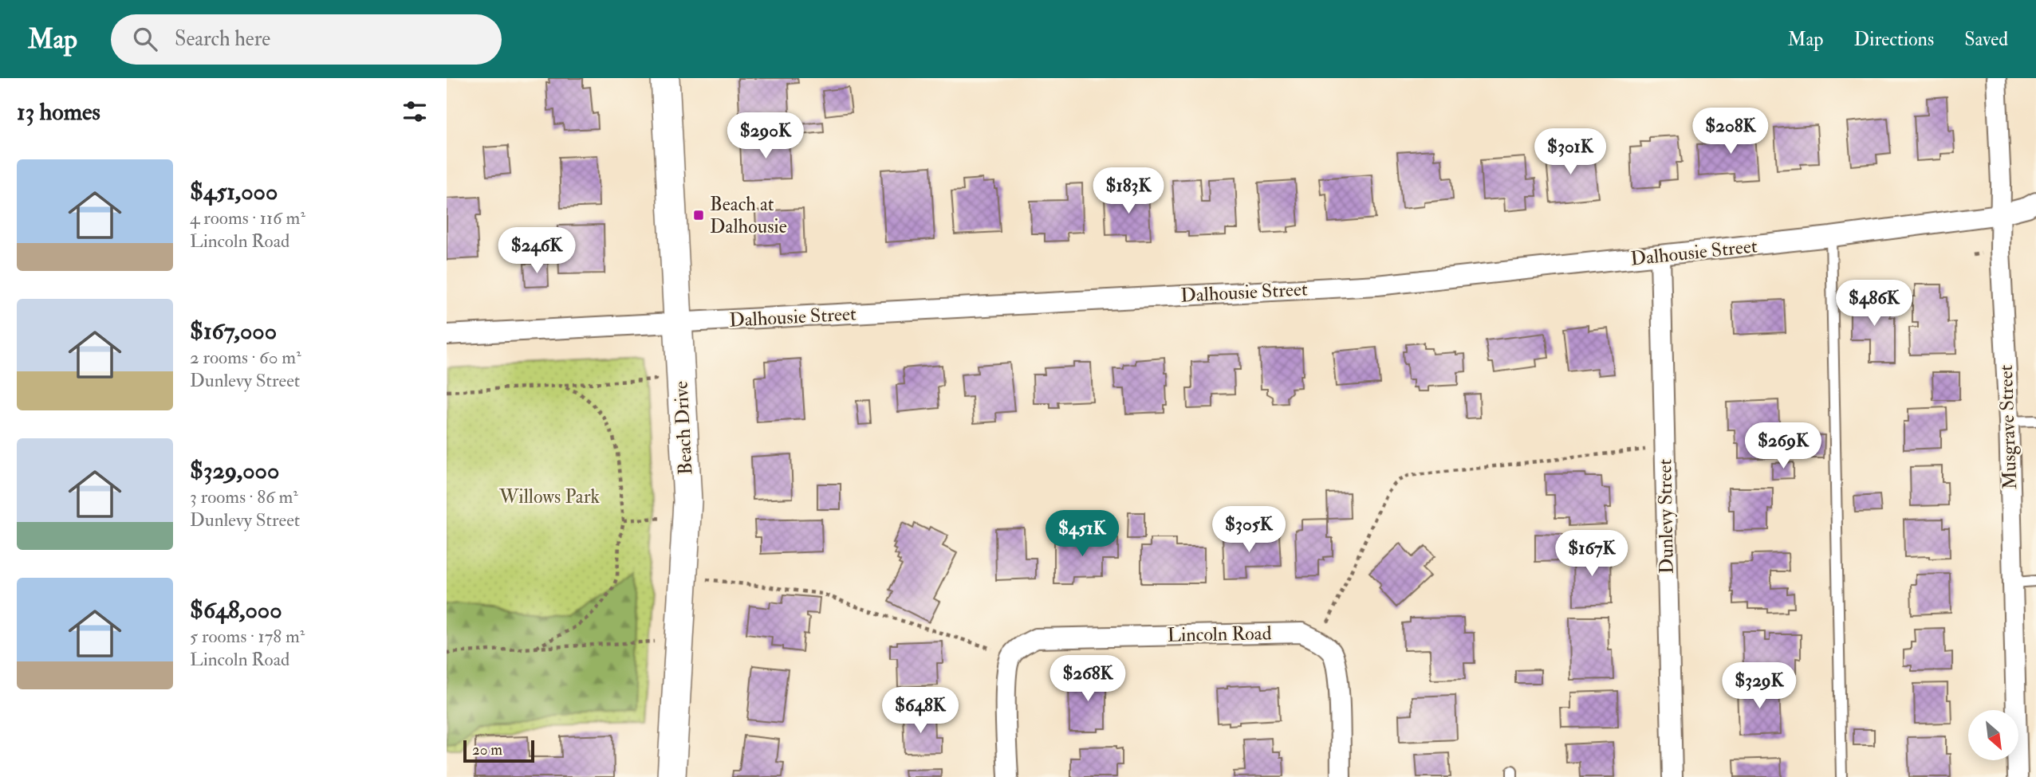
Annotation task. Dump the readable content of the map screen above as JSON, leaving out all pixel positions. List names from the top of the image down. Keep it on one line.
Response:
{"streets":{"main road":["Beach Drive"],"street":["Dalhousie Street","Musgrave Street","Dunlevy Street","Lincoln Road"]},"crossings":[["Dalhousie Street","Musgrave Street"],["Dalhousie Street","Beach Drive"],["Dalhousie Street","Dunlevy Street"]],"parks":["Willows Park"],"places":{"transit":["Beach at Dalhousie"]},"scale_bar":"20 m","north":"bottom right","page":{"header":"Map","search":"Search here","nav":["Map","Directions","Saved"],"heading":"13 homes","price":["$208K","$290K","$301K","$183K","$246K","$486K","$269K","$305K","$451K","$167K","$268K","$329K","$648K"],"list":[{"name":"$451,000","note":"4 rooms · 116 m² · Lincoln Road"},{"name":"$167,000","note":"2 rooms · 60 m² · Dunlevy Street"},{"name":"$329,000","note":"3 rooms · 86 m² · Dunlevy Street"},{"name":"$648,000","note":"5 rooms · 178 m² · Lincoln Road"}],"scale":"20 m"}}
